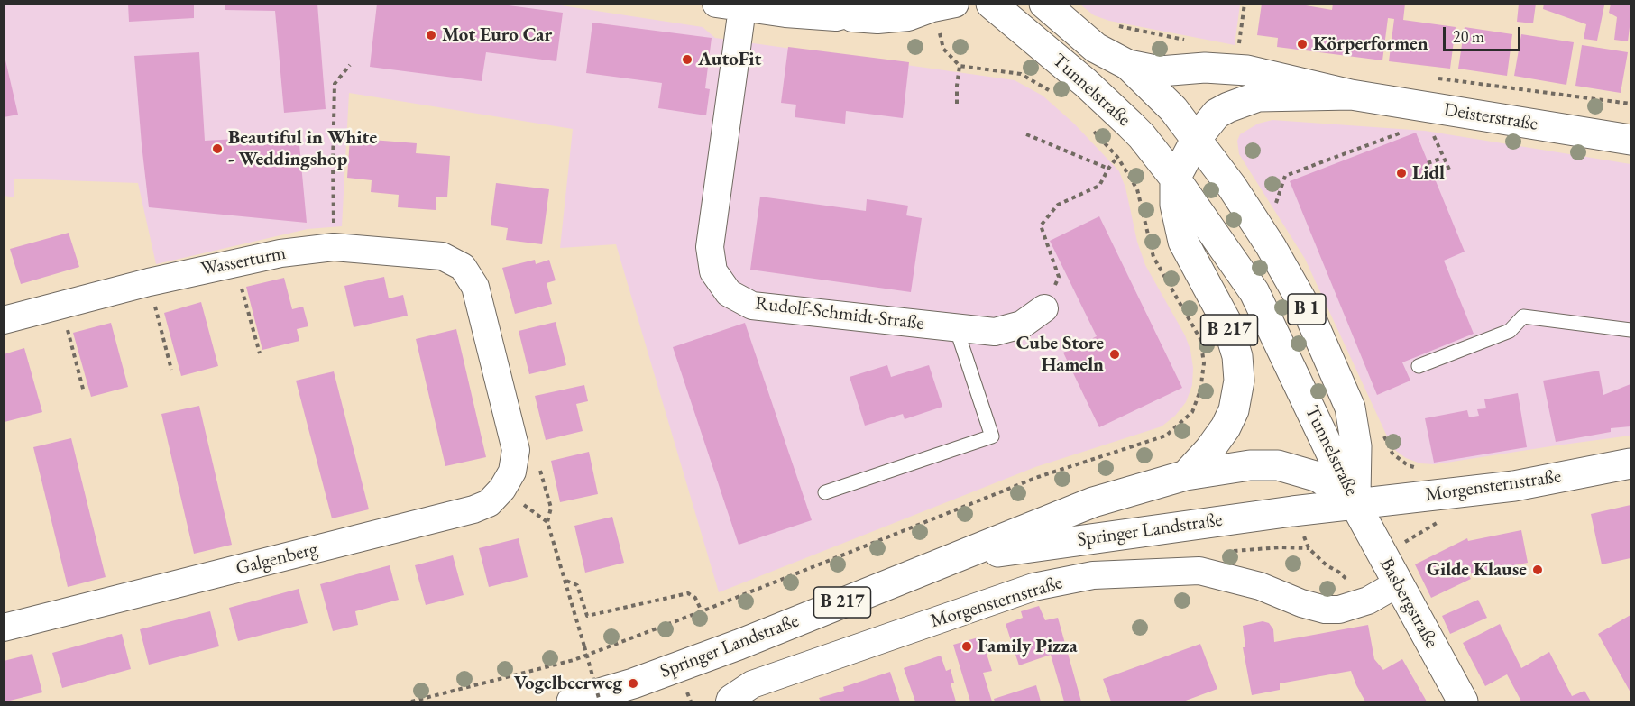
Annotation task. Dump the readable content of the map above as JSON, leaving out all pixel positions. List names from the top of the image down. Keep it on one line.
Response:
{"streets":{"main road":["Tunnelstraße","Deisterstraße","B 1","B 217","Morgensternstraße","Springer Landstraße","Basbergstraße"],"street":["Wasserturm","Rudolf-Schmidt-Straße","Galgenberg"]},"crossings":[["Tunnelstraße","Deisterstraße"],["Tunnelstraße","B 217"],["Tunnelstraße","Morgensternstraße"],["Tunnelstraße","Springer Landstraße"],["Tunnelstraße","Basbergstraße"],["Deisterstraße","B 217"],["Wasserturm","Galgenberg"],["B 217","Morgensternstraße"],["B 217","Springer Landstraße"],["B 217","Basbergstraße"],["Morgensternstraße","Springer Landstraße"],["Morgensternstraße","Basbergstraße"],["Springer Landstraße","Basbergstraße"]],"places":["Mot Euro Car","Körperformen","AutoFit","Beautiful in White - Weddingshop","Lidl","Cube Store Hameln","Gilde Klause","Family Pizza","Vogelbeerweg"],"scale_bar":"20 m"}
